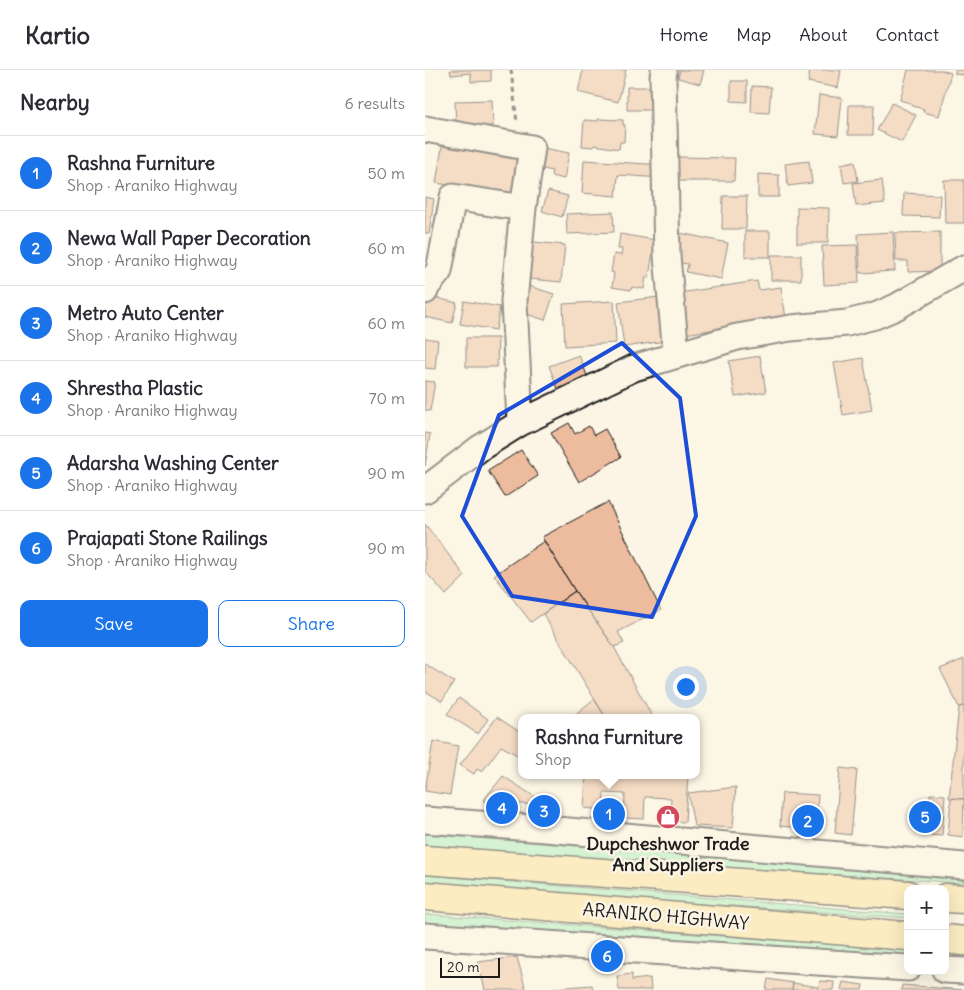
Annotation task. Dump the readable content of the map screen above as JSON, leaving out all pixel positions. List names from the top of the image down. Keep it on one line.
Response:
{"streets":{"highway":["ARANIKO HIGHWAY"]},"places":{"shop":["Dupcheshwor Trade And Suppliers"]},"scale_bar":"20 m","page":{"header":"Kartio","nav":["Home","Map","About","Contact"],"heading":["Nearby","6 results"],"list":[{"mark":"1","name":"Rashna Furniture","note":"Shop · Araniko Highway","value":"50 m"},{"mark":"2","name":"Newa Wall Paper Decoration","note":"Shop · Araniko Highway","value":"60 m"},{"mark":"3","name":"Metro Auto Center","note":"Shop · Araniko Highway","value":"60 m"},{"mark":"4","name":"Shrestha Plastic","note":"Shop · Araniko Highway","value":"70 m"},{"mark":"5","name":"Adarsha Washing Center","note":"Shop · Araniko Highway","value":"90 m"},{"mark":"6","name":"Prajapati Stone Railings","note":"Shop · Araniko Highway","value":"90 m"}],"buttons":["Save","Share"],"popup":["Rashna Furniture","Shop"],"pins":["4","3","1","5","2","6"],"map_buttons":["+","−"],"scale":"20 m"}}
